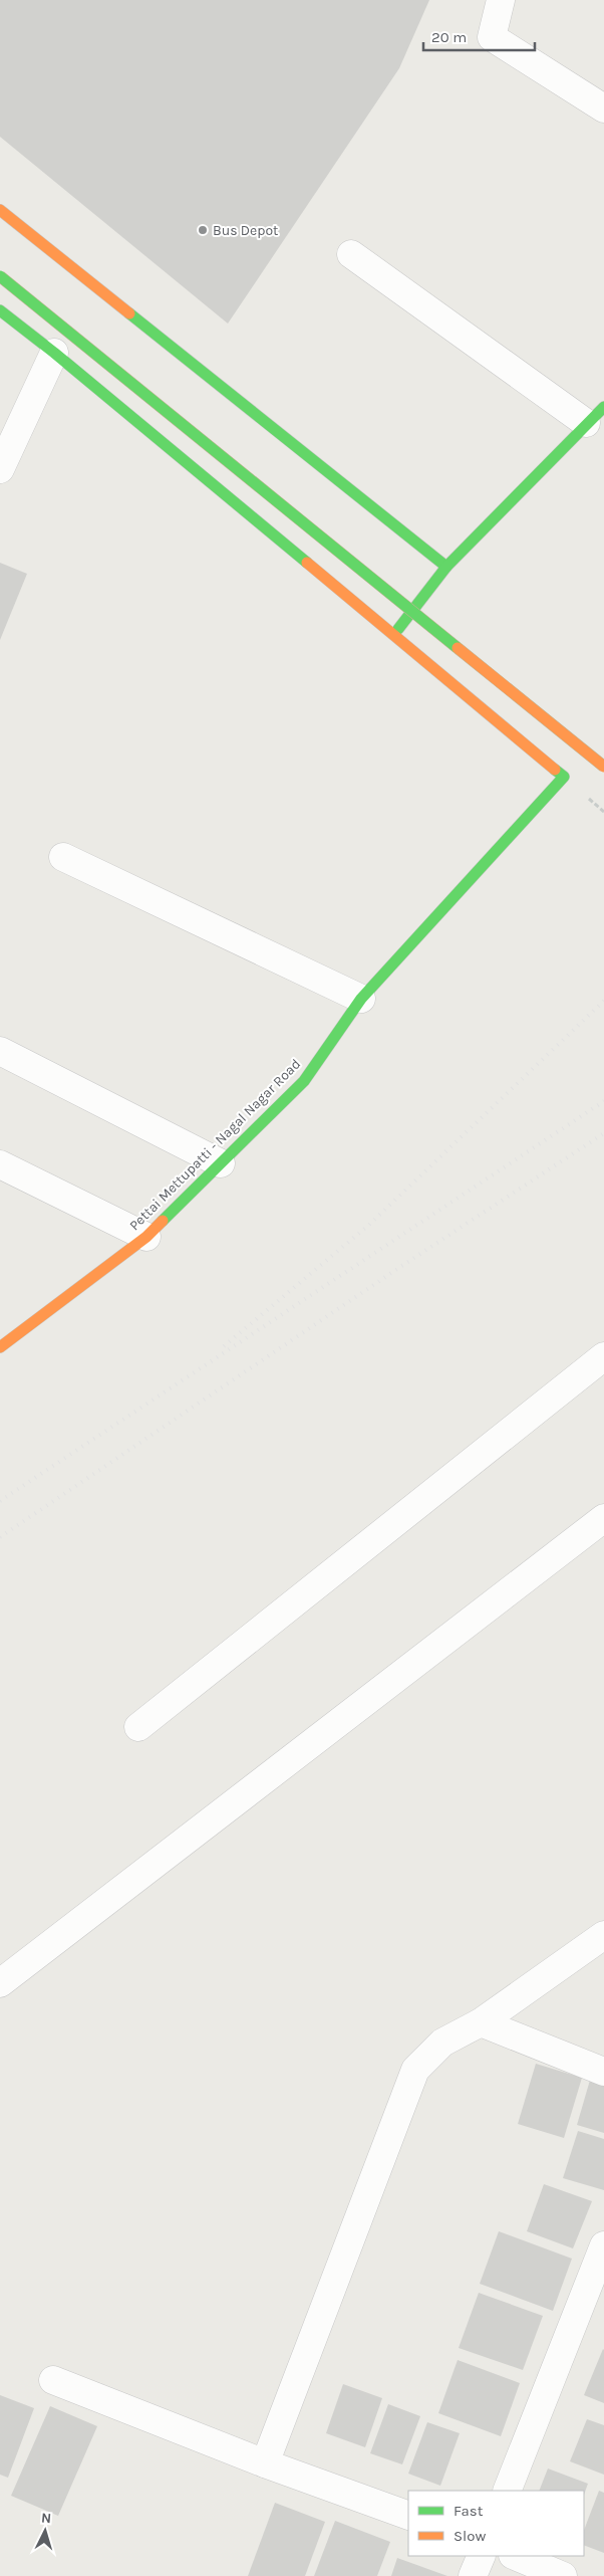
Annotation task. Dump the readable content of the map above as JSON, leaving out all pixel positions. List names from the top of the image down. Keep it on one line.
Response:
{"streets":{"main road":["Pettai Mettupatti - Nagal Nagar Road"]},"places":["Bus Depot"],"legend":["Fast","Slow"],"scale_bar":"20 m","north":"top"}
